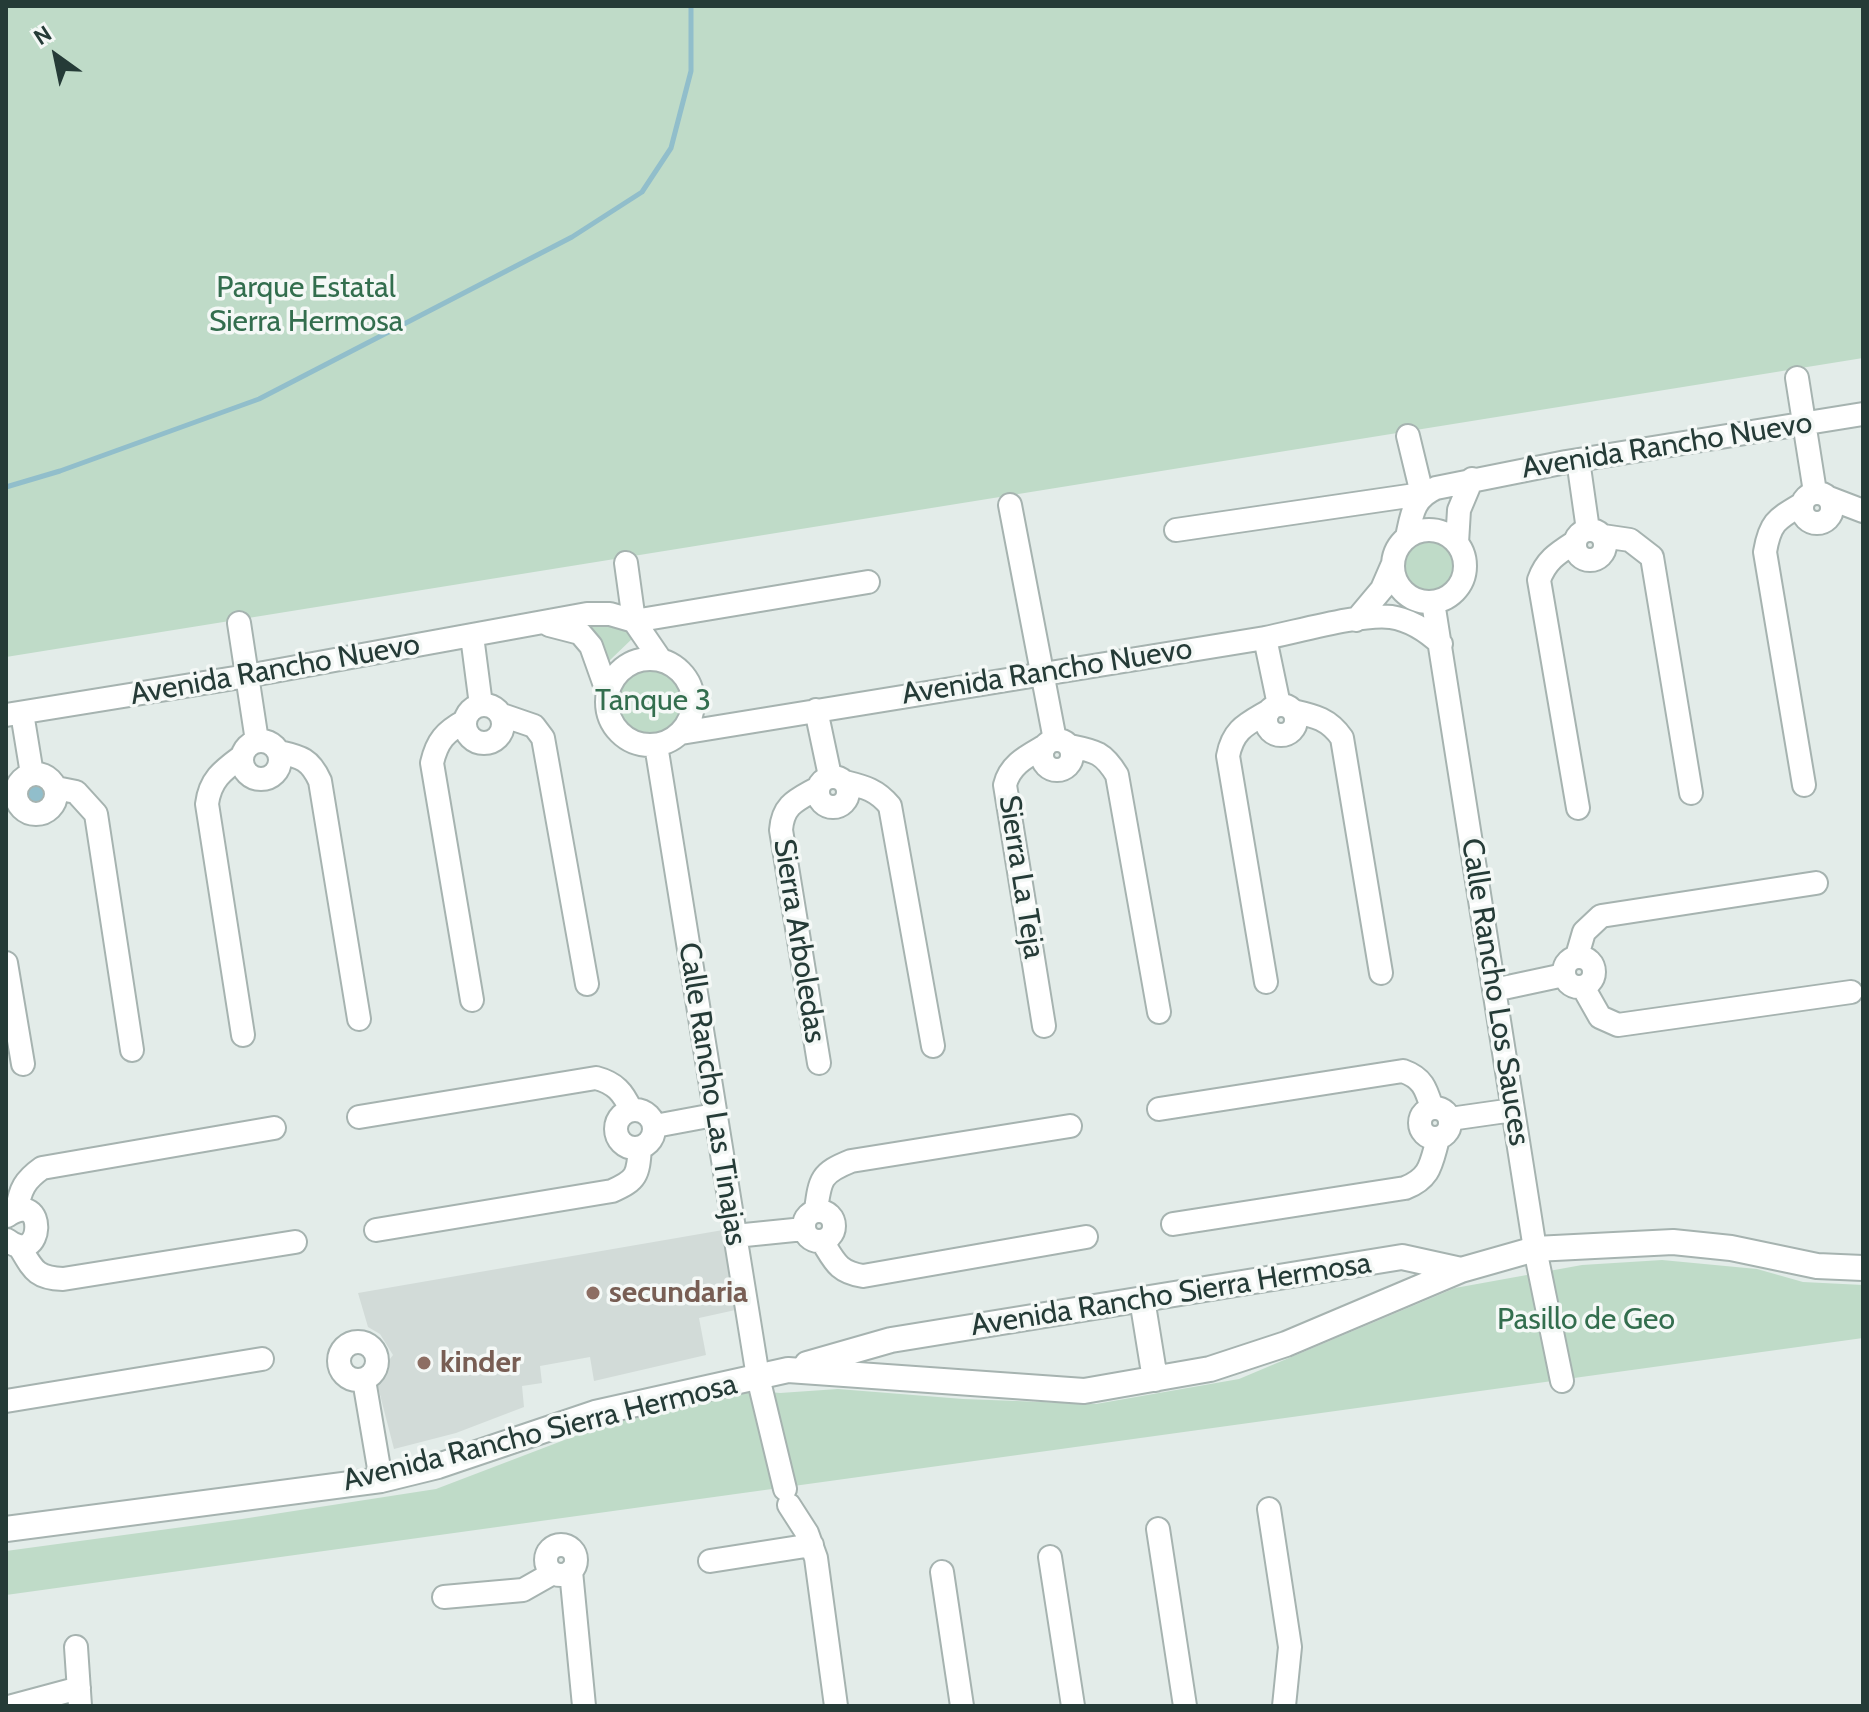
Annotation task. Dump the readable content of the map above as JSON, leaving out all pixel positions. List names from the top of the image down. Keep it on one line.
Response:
{"streets":{"street":["Avenida Rancho Nuevo","Sierra La Teja","Sierra Arboledas","Calle Rancho Los Sauces","Calle Rancho Las Tinajas","Avenida Rancho Sierra Hermosa"]},"crossings":[["Avenida Rancho Nuevo","Calle Rancho Las Tinajas"],["Calle Rancho Los Sauces","Avenida Rancho Sierra Hermosa"],["Calle Rancho Las Tinajas","Avenida Rancho Sierra Hermosa"]],"parks":["Parque Estatal Sierra Hermosa","Tanque 3","Pasillo de Geo"],"places":["secundaria","kinder"],"north":"top left"}
